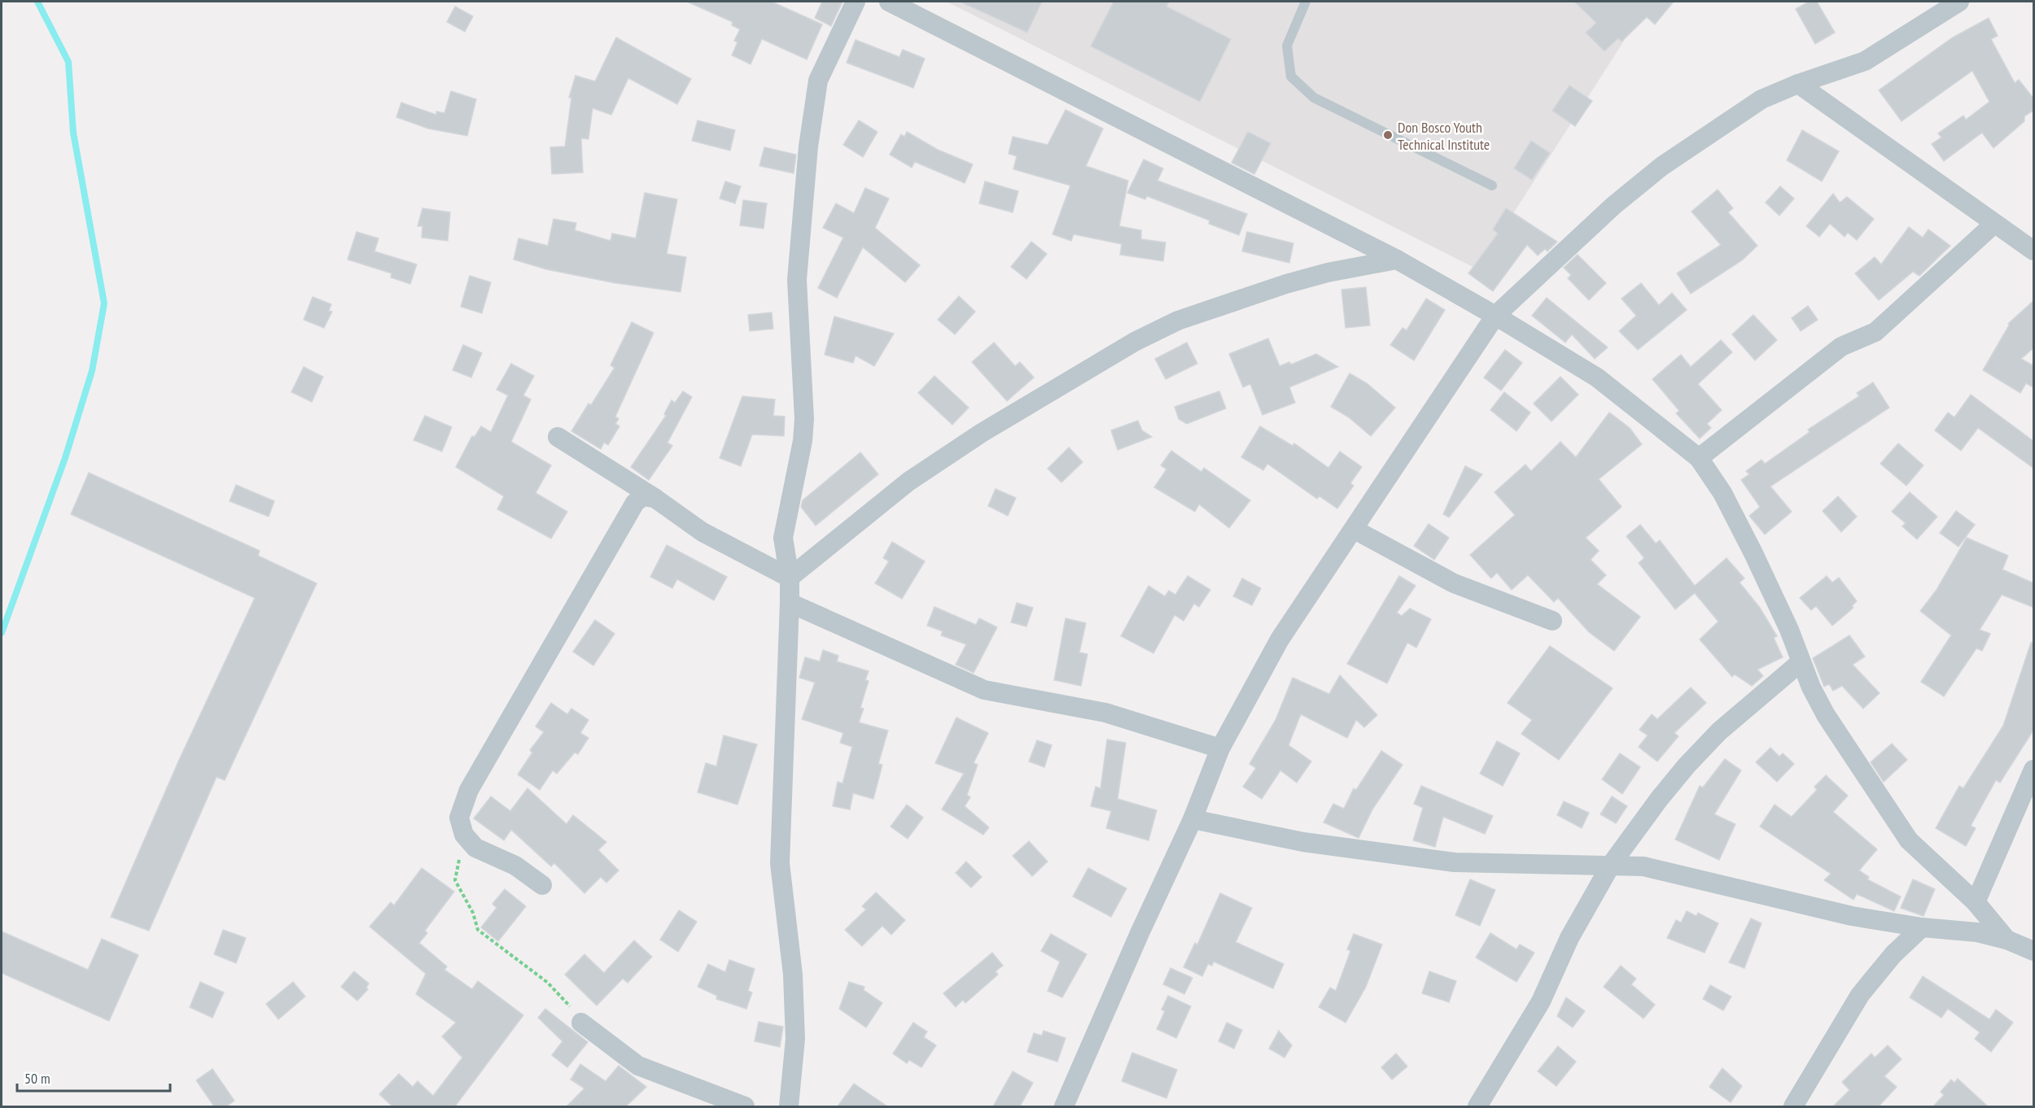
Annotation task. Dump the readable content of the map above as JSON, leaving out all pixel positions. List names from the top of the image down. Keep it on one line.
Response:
{"places":["Don Bosco Youth Technical Institute"],"scale_bar":"50 m"}
